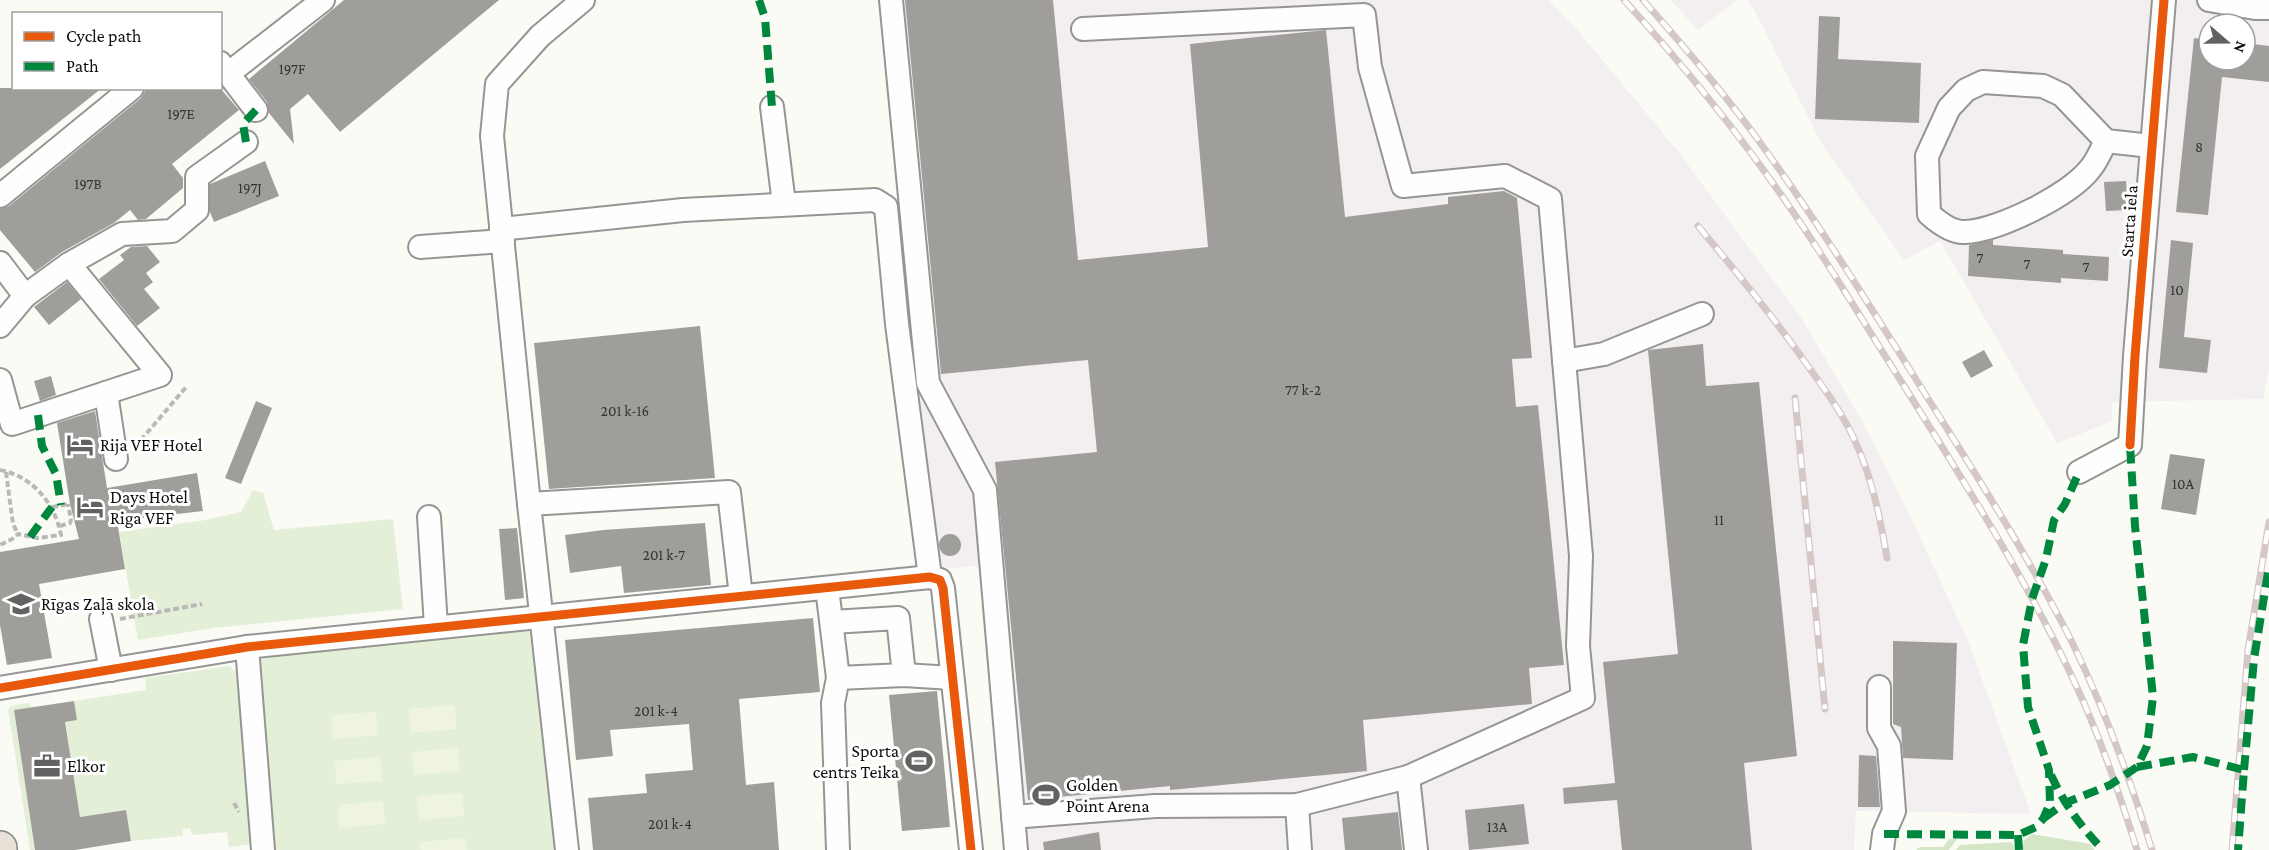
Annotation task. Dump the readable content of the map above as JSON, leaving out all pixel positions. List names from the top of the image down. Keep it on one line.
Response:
{"streets":{"street":["Starta iela"]},"places":{"hotel":["Rija VEF Hotel","Days Hotel Riga VEF"],"school or university":["Rīgas Zaļā skola"],"sports":["Sporta centrs Teika","Golden Point Arena"],"office":["Elkor"]},"house_numbers":["197F","197E","8","197B","197J","7","7","7","10","77 k-2","201 k-16","10A","11","201 k-7","201 k-4","201 k-4","13A"],"legend":["Cycle path","Path"],"north":"right"}
